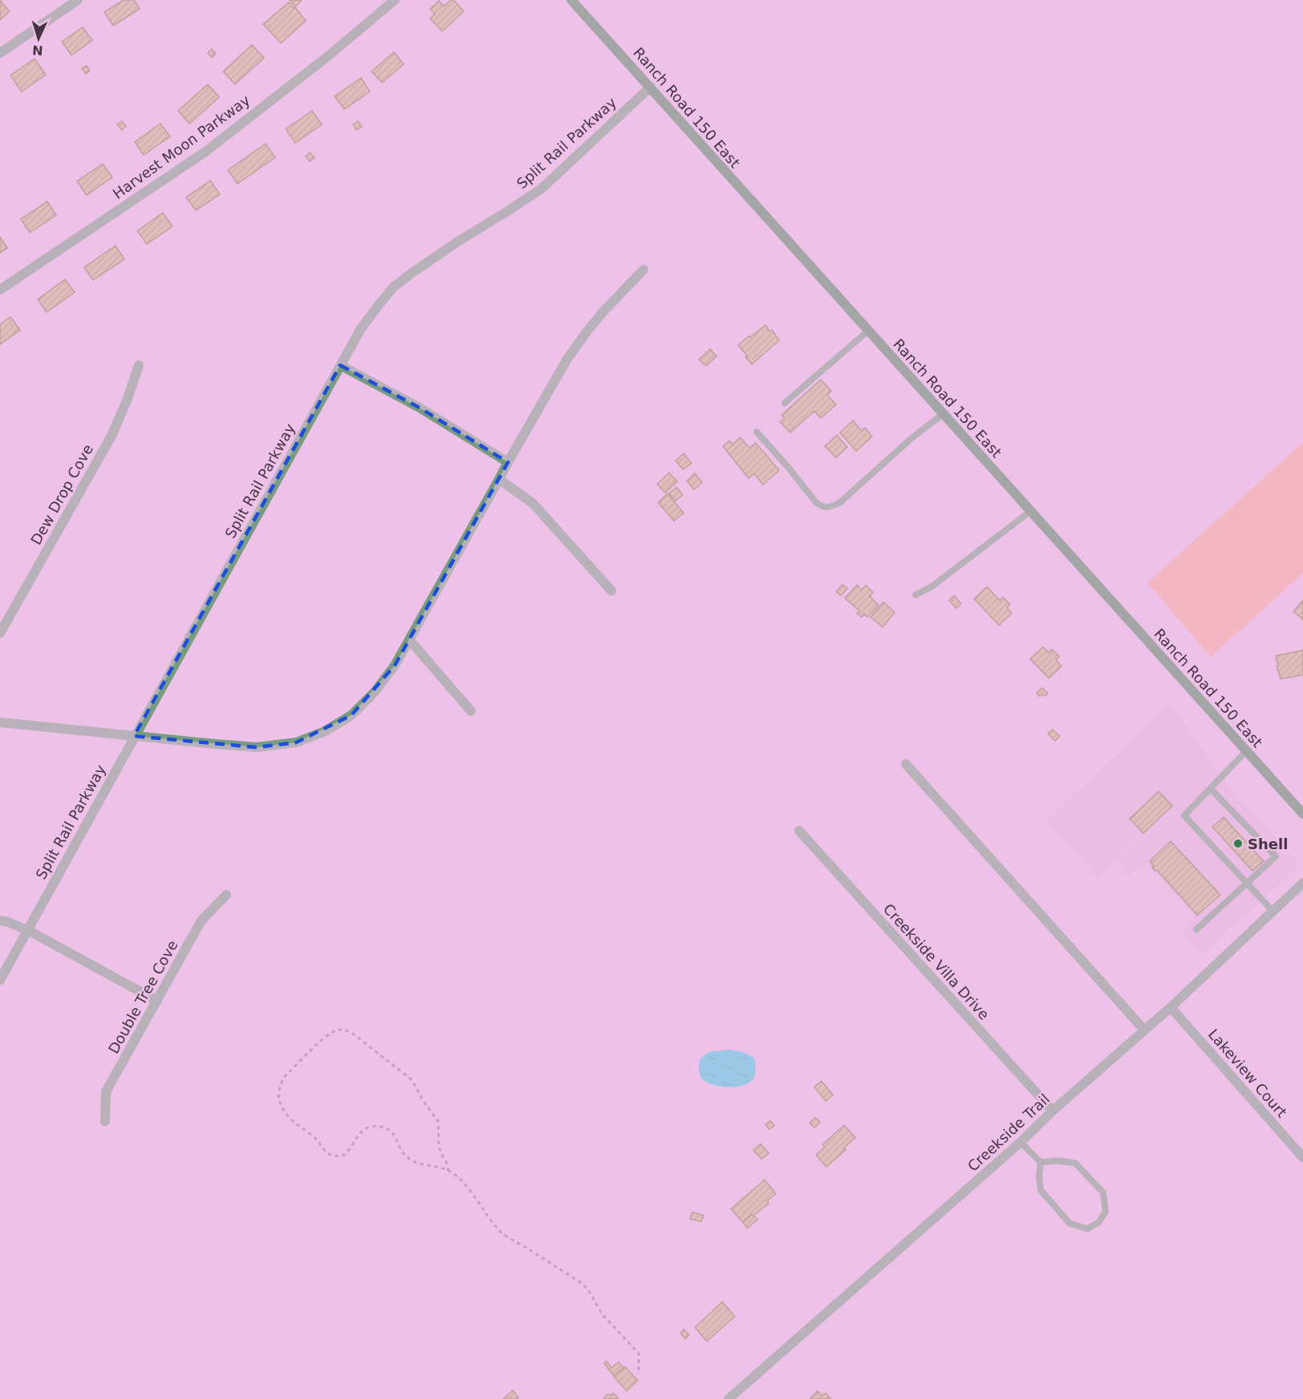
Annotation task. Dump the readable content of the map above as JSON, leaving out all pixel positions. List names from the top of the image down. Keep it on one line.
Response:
{"streets":{"main road":["Ranch Road 150 East"],"street":["Split Rail Parkway","Harvest Moon Parkway","Dew Drop Cove","Creekside Villa Drive","Double Tree Cove","Lakeview Court","Creekside Trail"]},"crossings":[["Ranch Road 150 East","Split Rail Parkway"],["Creekside Villa Drive","Creekside Trail"],["Lakeview Court","Creekside Trail"]],"places":["Shell"],"north":"bottom"}
